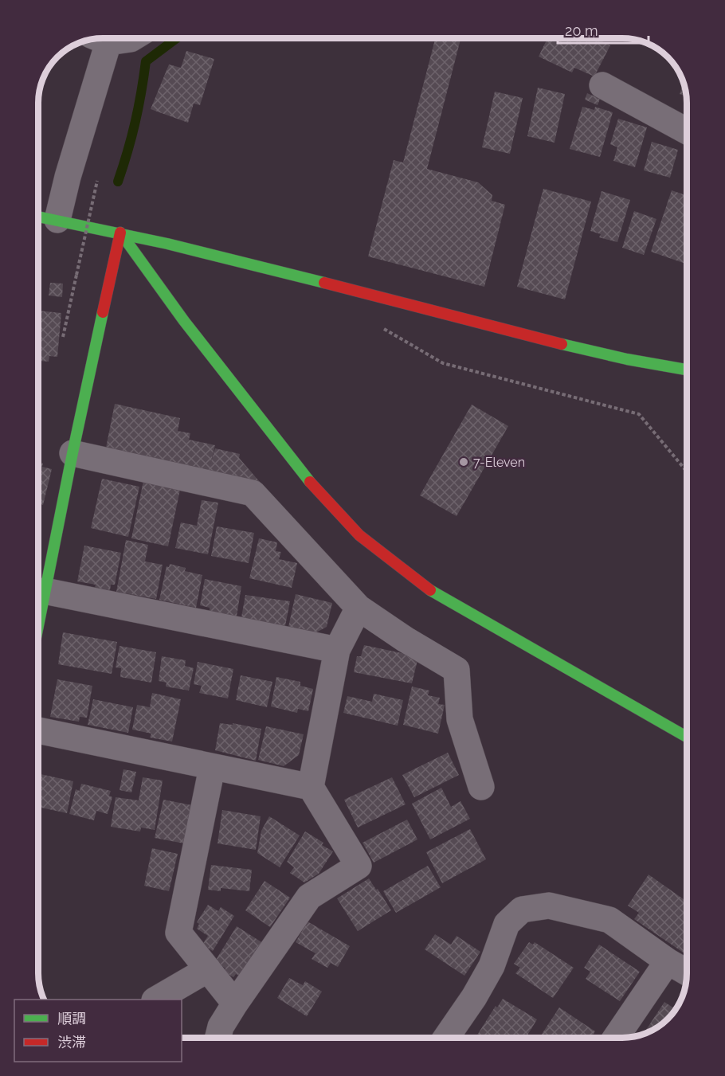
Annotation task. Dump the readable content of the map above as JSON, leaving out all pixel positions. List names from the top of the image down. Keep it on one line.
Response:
{"places":["7-Eleven"],"legend":["順調","渋滞"],"scale_bar":"20 m"}
